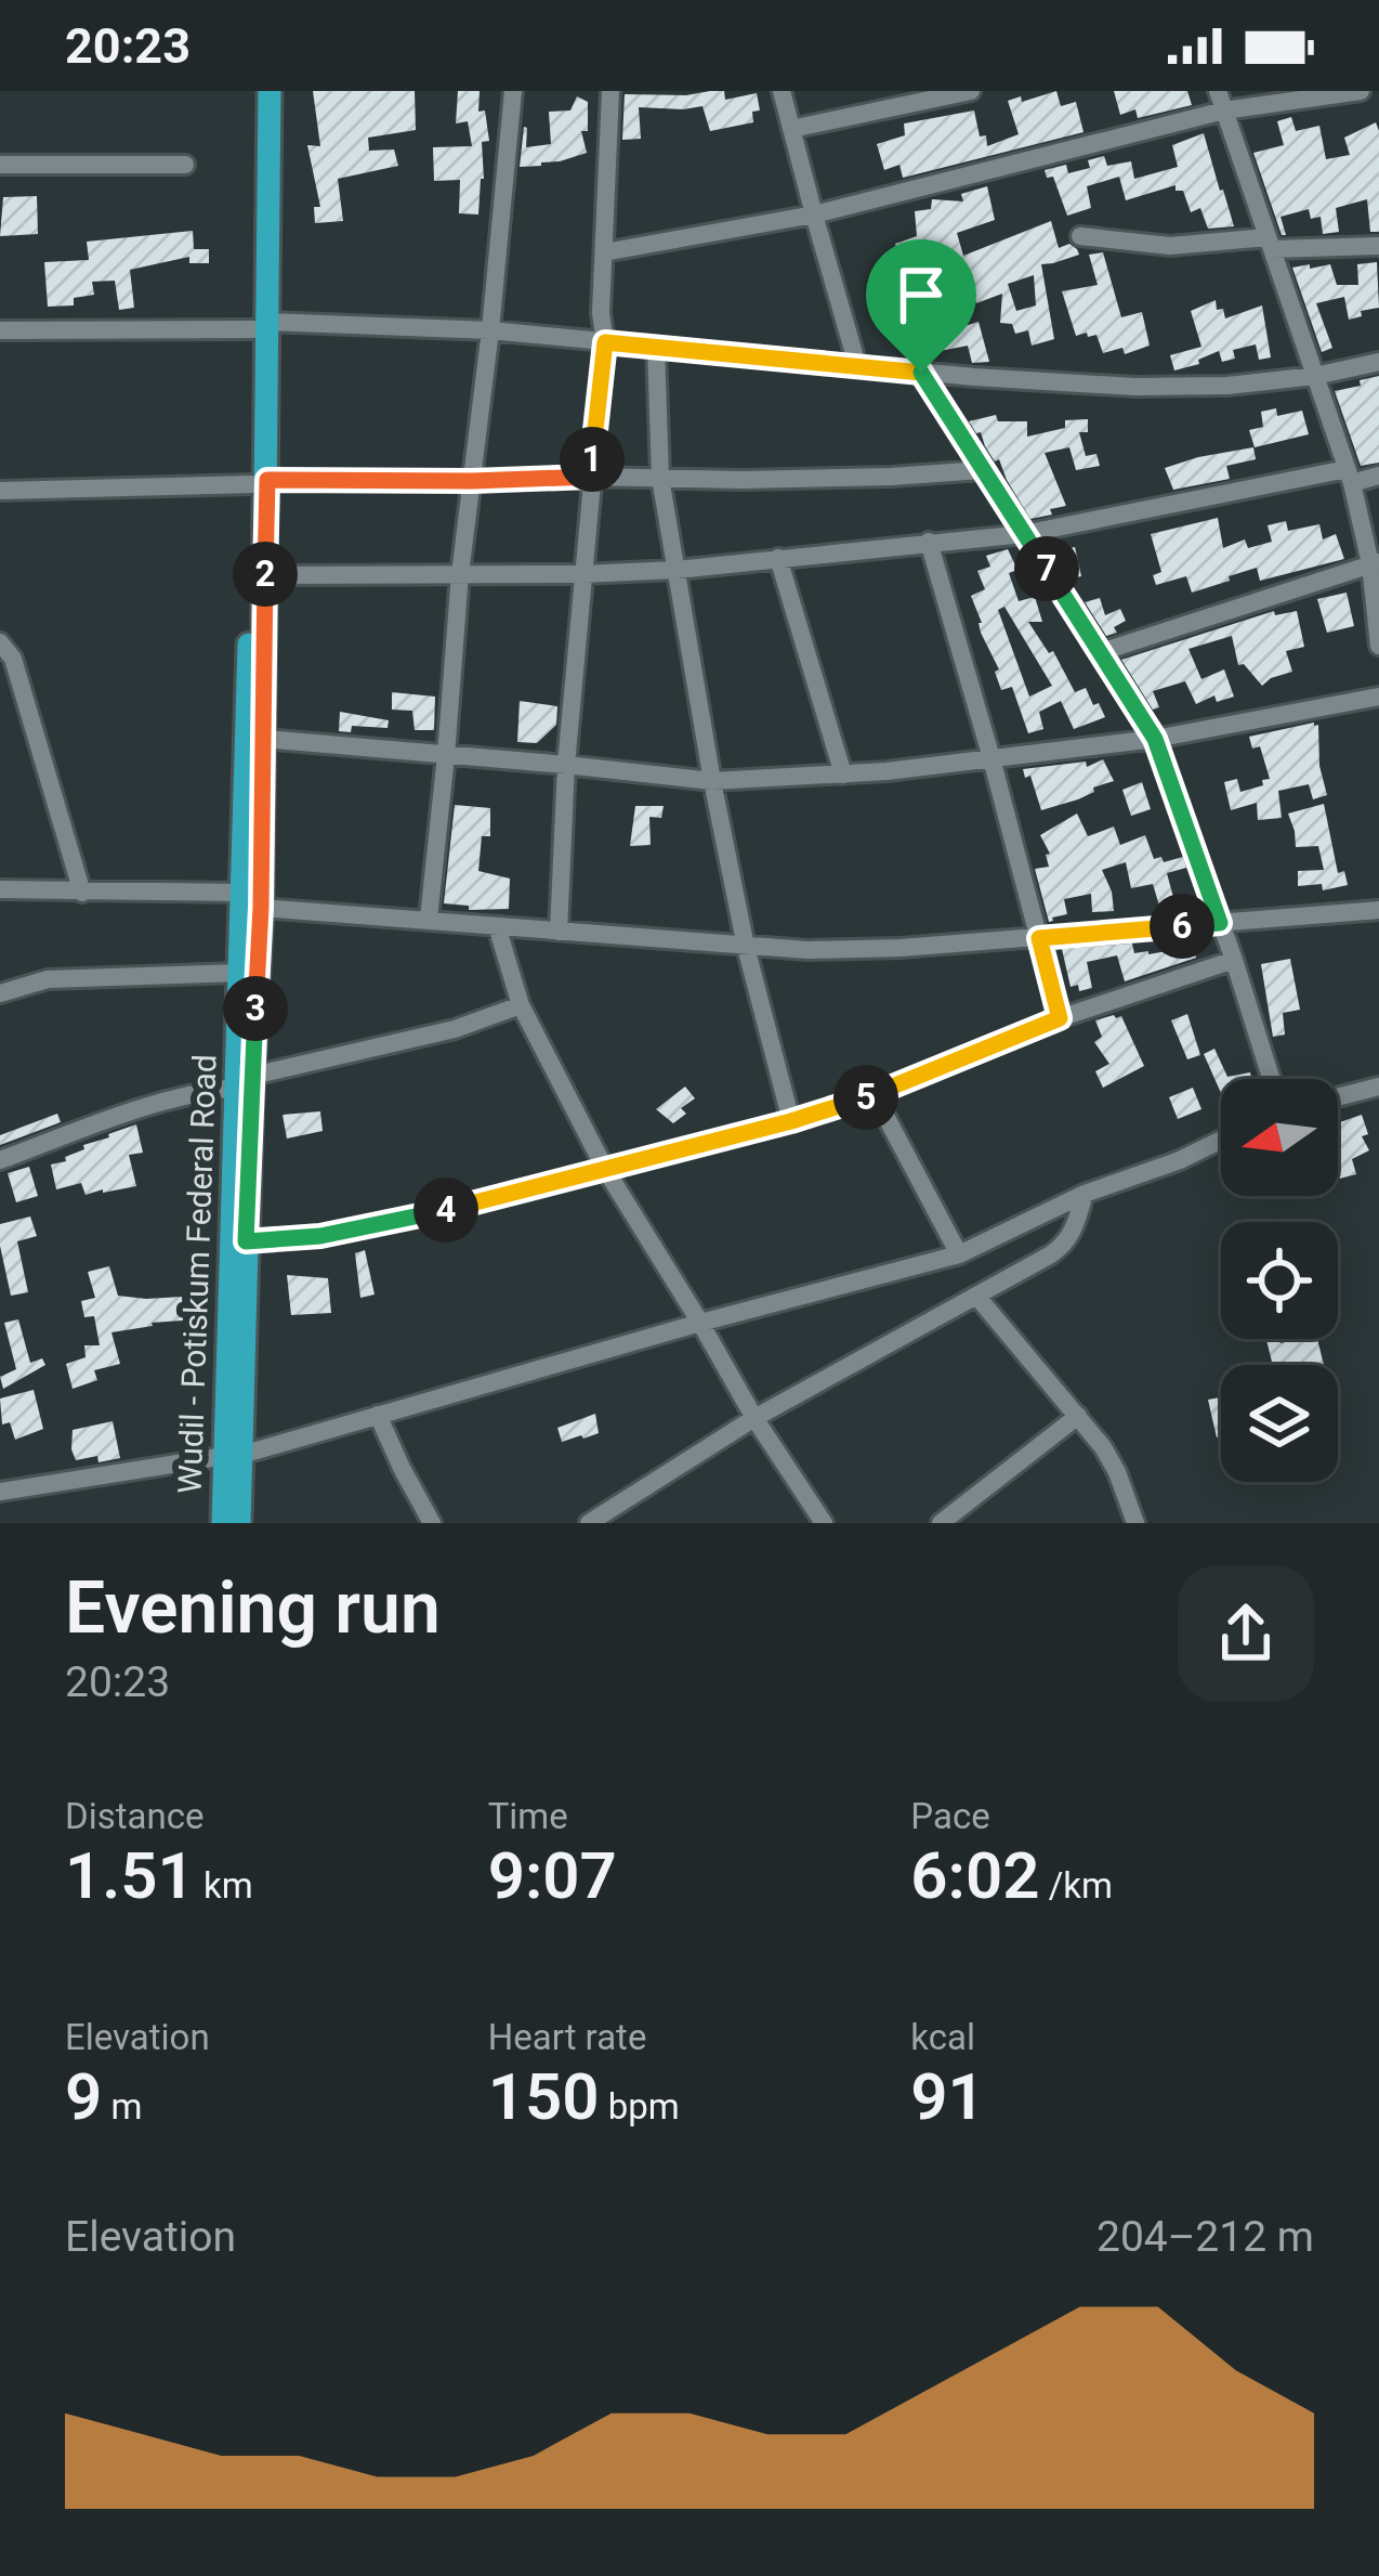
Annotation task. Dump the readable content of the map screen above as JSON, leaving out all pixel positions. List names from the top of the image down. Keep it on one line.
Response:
{"streets":{"main road":["Wudil - Potiskum Federal Road"]},"north":"left","page":{"status":"20:23","pins":["1","7","2","6","3","5","4"],"heading":["Evening run","20:23"],"stats":[["Distance","1.51 km"],["Time","9:07"],["Pace","6:02 /km"],["Elevation","9 m"],["Heart rate","150 bpm"],["kcal","91"]],"chart":["Elevation","204–212 m"]}}
